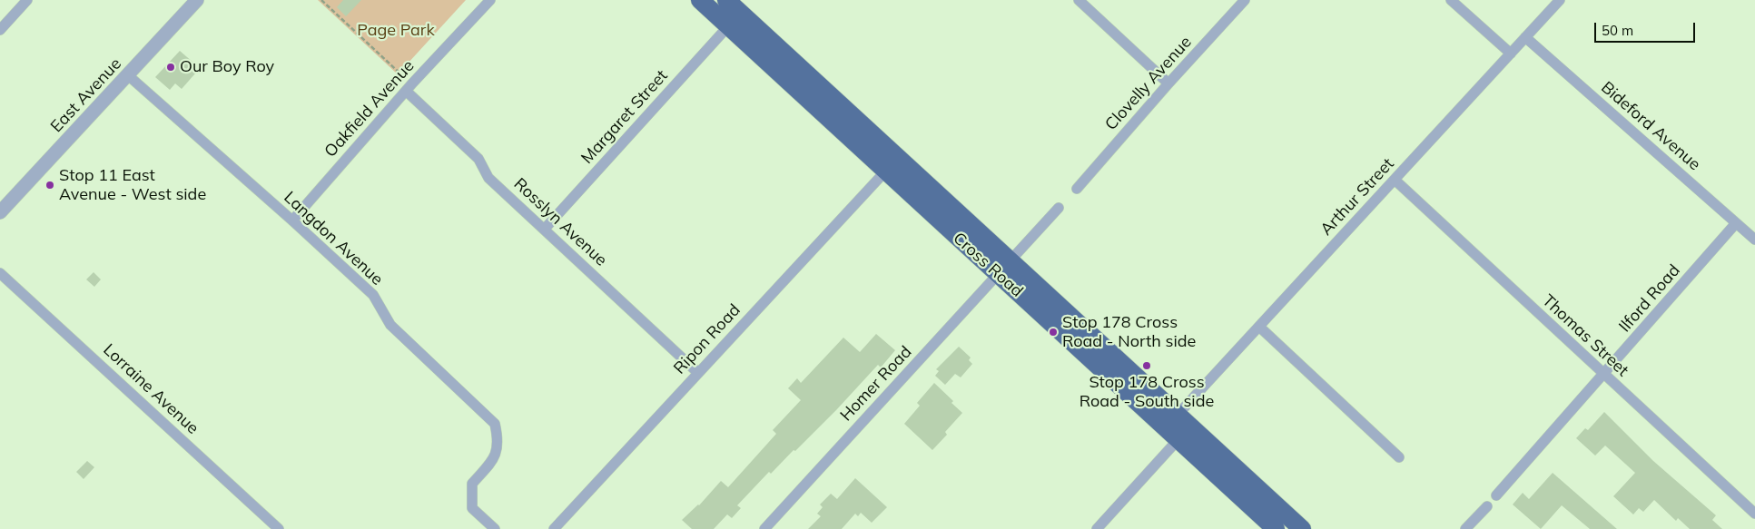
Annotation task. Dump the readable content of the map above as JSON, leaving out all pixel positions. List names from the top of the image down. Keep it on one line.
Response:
{"streets":{"highway":["Cross Road"],"street":["Clovelly Avenue","East Avenue","Oakfield Avenue","Margaret Street","Bideford Avenue","Arthur Street","Rosslyn Avenue","Langdon Avenue","Ilford Road","Thomas Street","Ripon Road","Homer Road","Lorraine Avenue"]},"crossings":[["East Avenue","Langdon Avenue"],["Oakfield Avenue","Rosslyn Avenue"],["Oakfield Avenue","Langdon Avenue"],["Margaret Street","Rosslyn Avenue"],["Margaret Street","Cross Road"],["Bideford Avenue","Arthur Street"],["Bideford Avenue","Ilford Road"],["Arthur Street","Cross Road"],["Arthur Street","Thomas Street"],["Rosslyn Avenue","Ripon Road"],["Cross Road","Ripon Road"],["Cross Road","Homer Road"],["Ilford Road","Thomas Street"]],"parks":["Page Park"],"places":["Our Boy Roy","Stop 11 East Avenue - West side","Stop 178 Cross Road - North side","Stop 178 Cross Road - South side"],"scale_bar":"50 m"}
